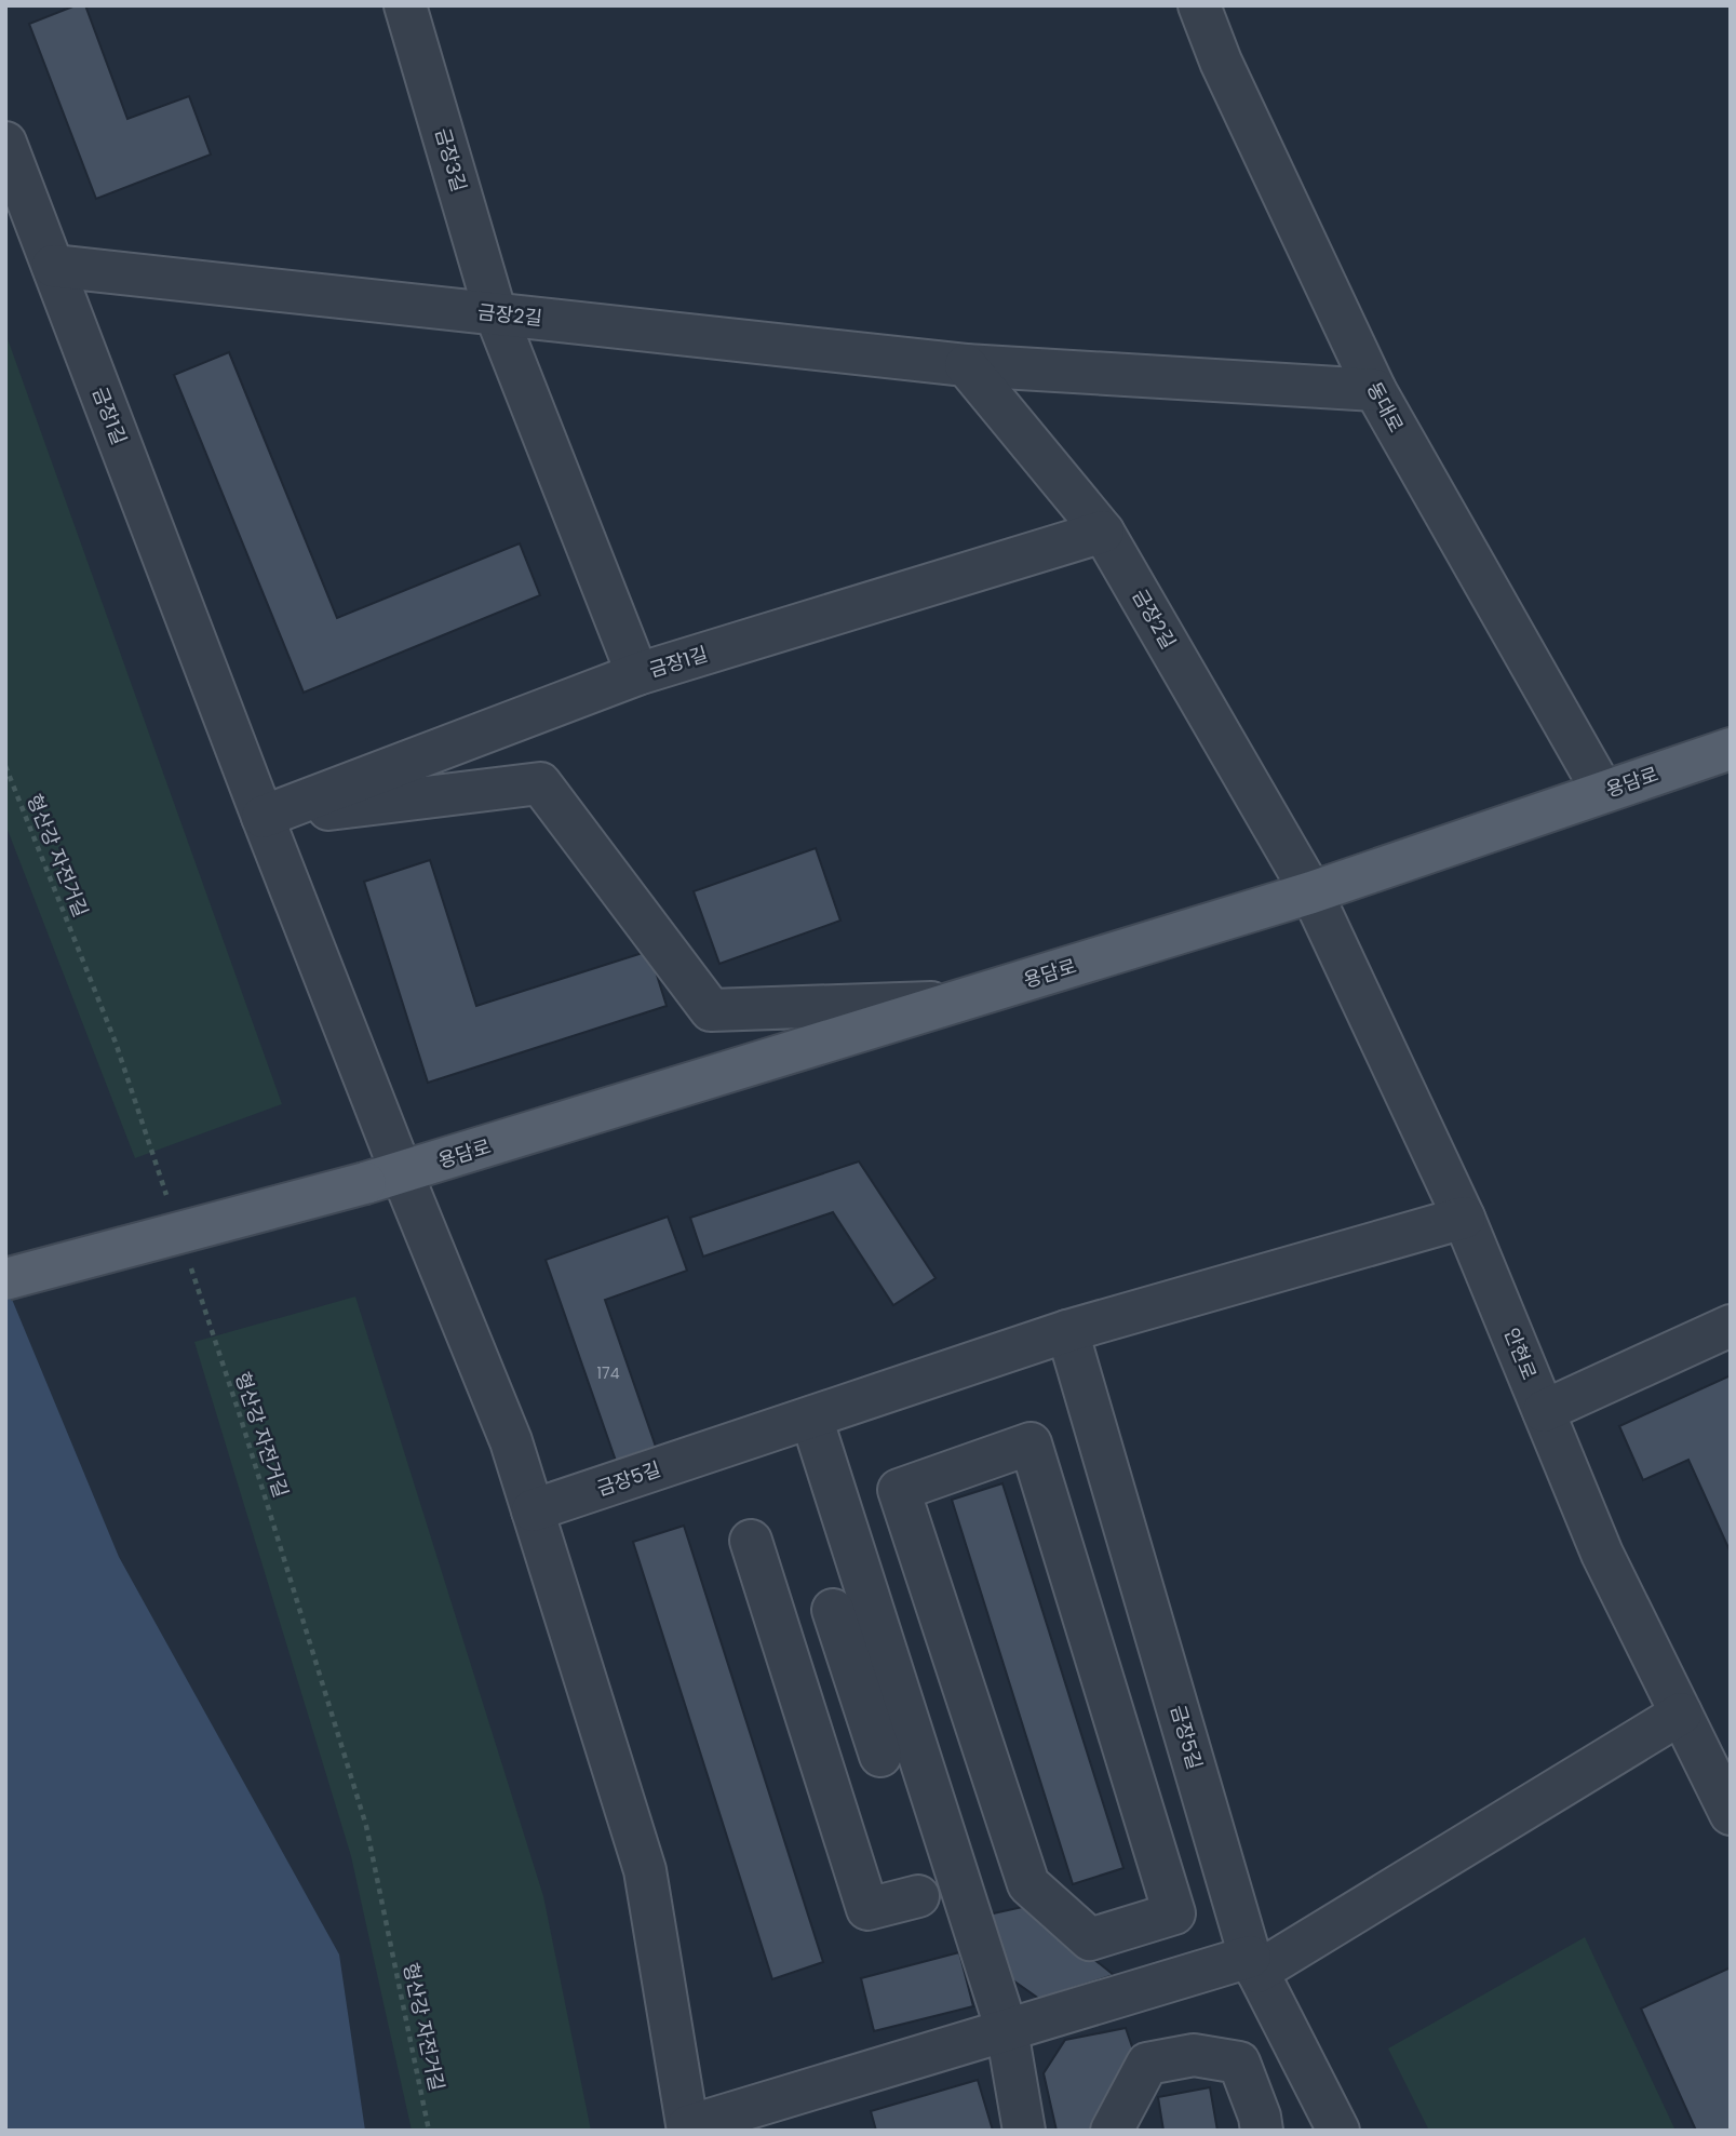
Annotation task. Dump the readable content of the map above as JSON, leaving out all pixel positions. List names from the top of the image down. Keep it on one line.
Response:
{"streets":{"main road":["용담로"],"street":["금장3길","금장2길","동대로","금장1길","안현로","금장5길"],"path":["형산강 자전거길"]},"crossings":[["금장3길","금장2길"],["금장3길","금장1길"],["금장2길","동대로"],["금장2길","금장1길"],["금장2길","용담로"],["금장2길","안현로"],["동대로","용담로"],["금장1길","용담로"],["금장1길","금장5길"],["용담로","안현로"],["안현로","금장5길"]],"house_numbers":["174"]}
